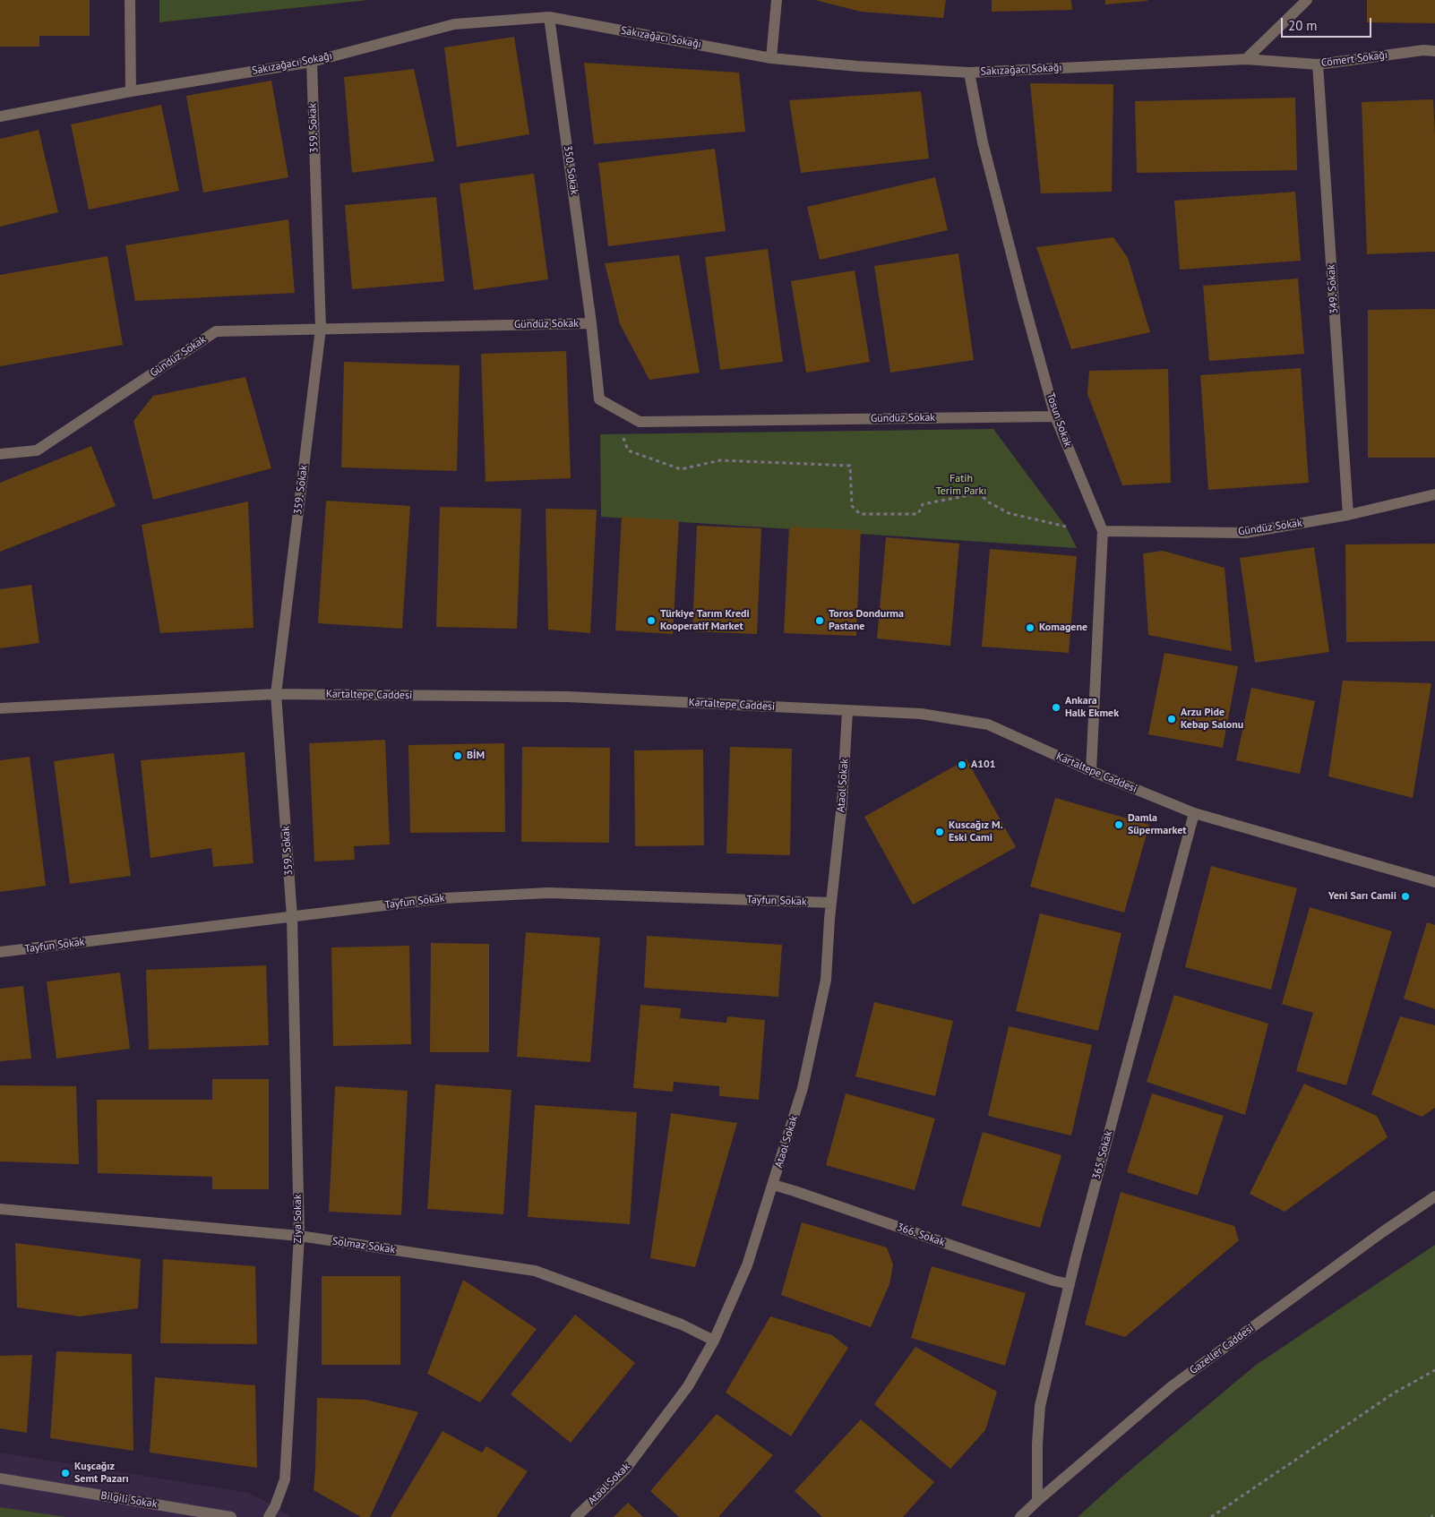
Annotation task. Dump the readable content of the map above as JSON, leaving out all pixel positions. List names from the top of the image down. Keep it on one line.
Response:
{"streets":{"street":["Sakızağacı Sokağı","Cömert Sokağı","359. Sokak","350. Sokak","349. Sokak","Gündüz Sokak","Tosun Sokak","Kartaltepe Caddesi","Ataol Sokak","Tayfun Sokak","365. Sokak","Ziya Sokak","366. Sokak","Solmaz Sokak","Gazeller Caddesi","Bilgili Sokak"]},"crossings":[["Sakızağacı Sokağı","Cömert Sokağı"],["Sakızağacı Sokağı","359. Sokak"],["Sakızağacı Sokağı","350. Sokak"],["Sakızağacı Sokağı","Tosun Sokak"],["Cömert Sokağı","349. Sokak"],["359. Sokak","Gündüz Sokak"],["359. Sokak","Kartaltepe Caddesi"],["359. Sokak","Tayfun Sokak"],["359. Sokak","Ziya Sokak"],["350. Sokak","Gündüz Sokak"],["349. Sokak","Gündüz Sokak"],["Gündüz Sokak","Tosun Sokak"],["Tosun Sokak","Kartaltepe Caddesi"],["Kartaltepe Caddesi","Ataol Sokak"],["Kartaltepe Caddesi","365. Sokak"],["Ataol Sokak","Tayfun Sokak"],["Ataol Sokak","366. Sokak"],["Ataol Sokak","Solmaz Sokak"],["Tayfun Sokak","Ziya Sokak"],["365. Sokak","366. Sokak"],["365. Sokak","Gazeller Caddesi"],["Ziya Sokak","Solmaz Sokak"]],"parks":["Fatih Terim Parkı"],"places":["Türkiye Tarım Kredi Kooperatif Market","Toros Dondurma Pastane","Komagene","Ankara Halk Ekmek","Arzu Pide Kebap Salonu","BİM","A101","Damla Süpermarket","Kuscağız M. Eski Cami","Yeni Sarı Camii","Kuşcağız Semt Pazarı"],"scale_bar":"20 m"}
